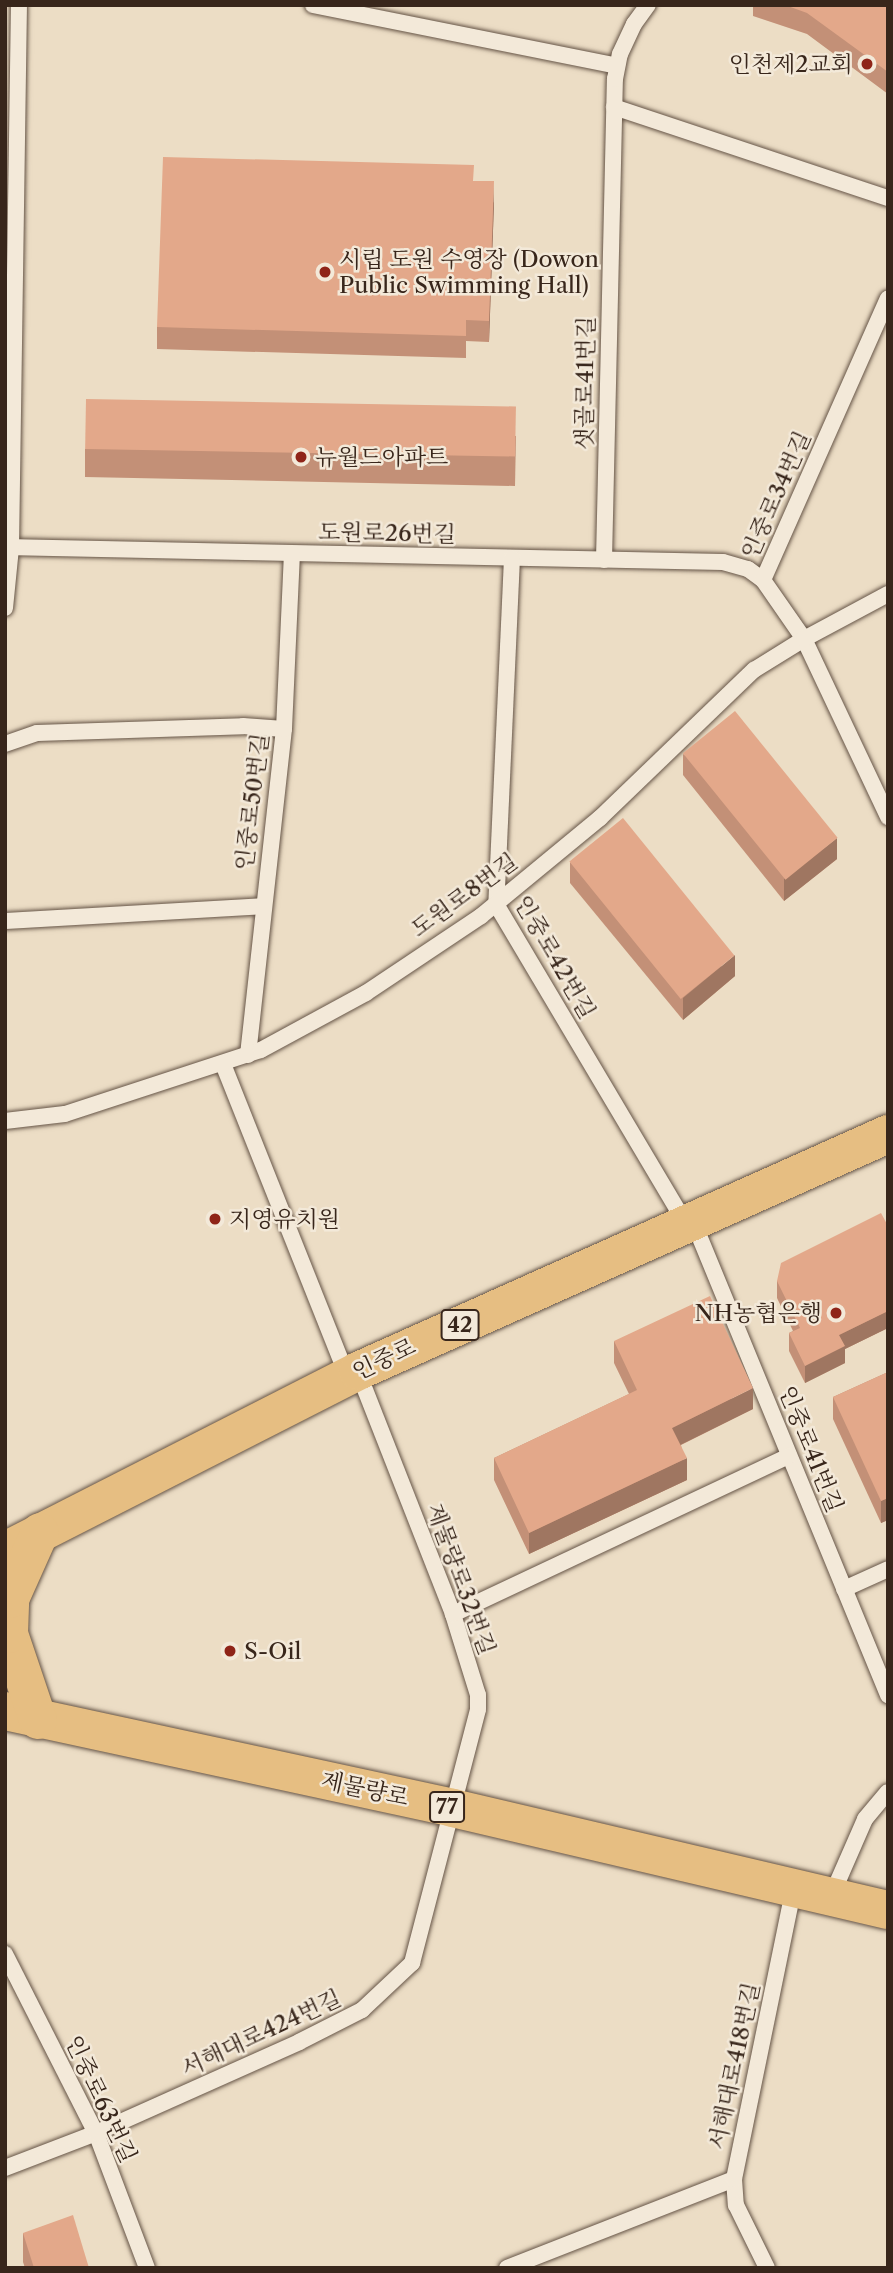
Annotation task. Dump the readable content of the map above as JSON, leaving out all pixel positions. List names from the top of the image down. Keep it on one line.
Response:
{"streets":{"main road":["42","인중로","제물량로","77"],"lane":["샛골로41번길","인중로34번길","도원로26번길","인중로50번길","도원로8번길","인중로42번길","인중로41번길","제물량로32번길","서해대로424번길","서해대로418번길","인중로63번길"]},"crossings":[["샛골로41번길","도원로26번길"],["인중로34번길","도원로26번길"],["인중로34번길","도원로8번길"],["도원로26번길","인중로50번길"],["도원로26번길","인중로42번길"],["인중로50번길","도원로8번길"],["도원로8번길","인중로42번길"],["인중로42번길","인중로"],["인중로42번길","인중로41번길"],["인중로","인중로41번길"],["인중로","제물량로32번길"],["제물량로32번길","제물량로"],["제물량로32번길","서해대로424번길"],["제물량로","서해대로424번길"],["제물량로","서해대로418번길"],["서해대로424번길","인중로63번길"]],"places":["인천제2교회","시립 도원 수영장 (Dowon Public Swimming Hall)","뉴월드아파트","지영유치원","NH농협은행","S-Oil"]}
